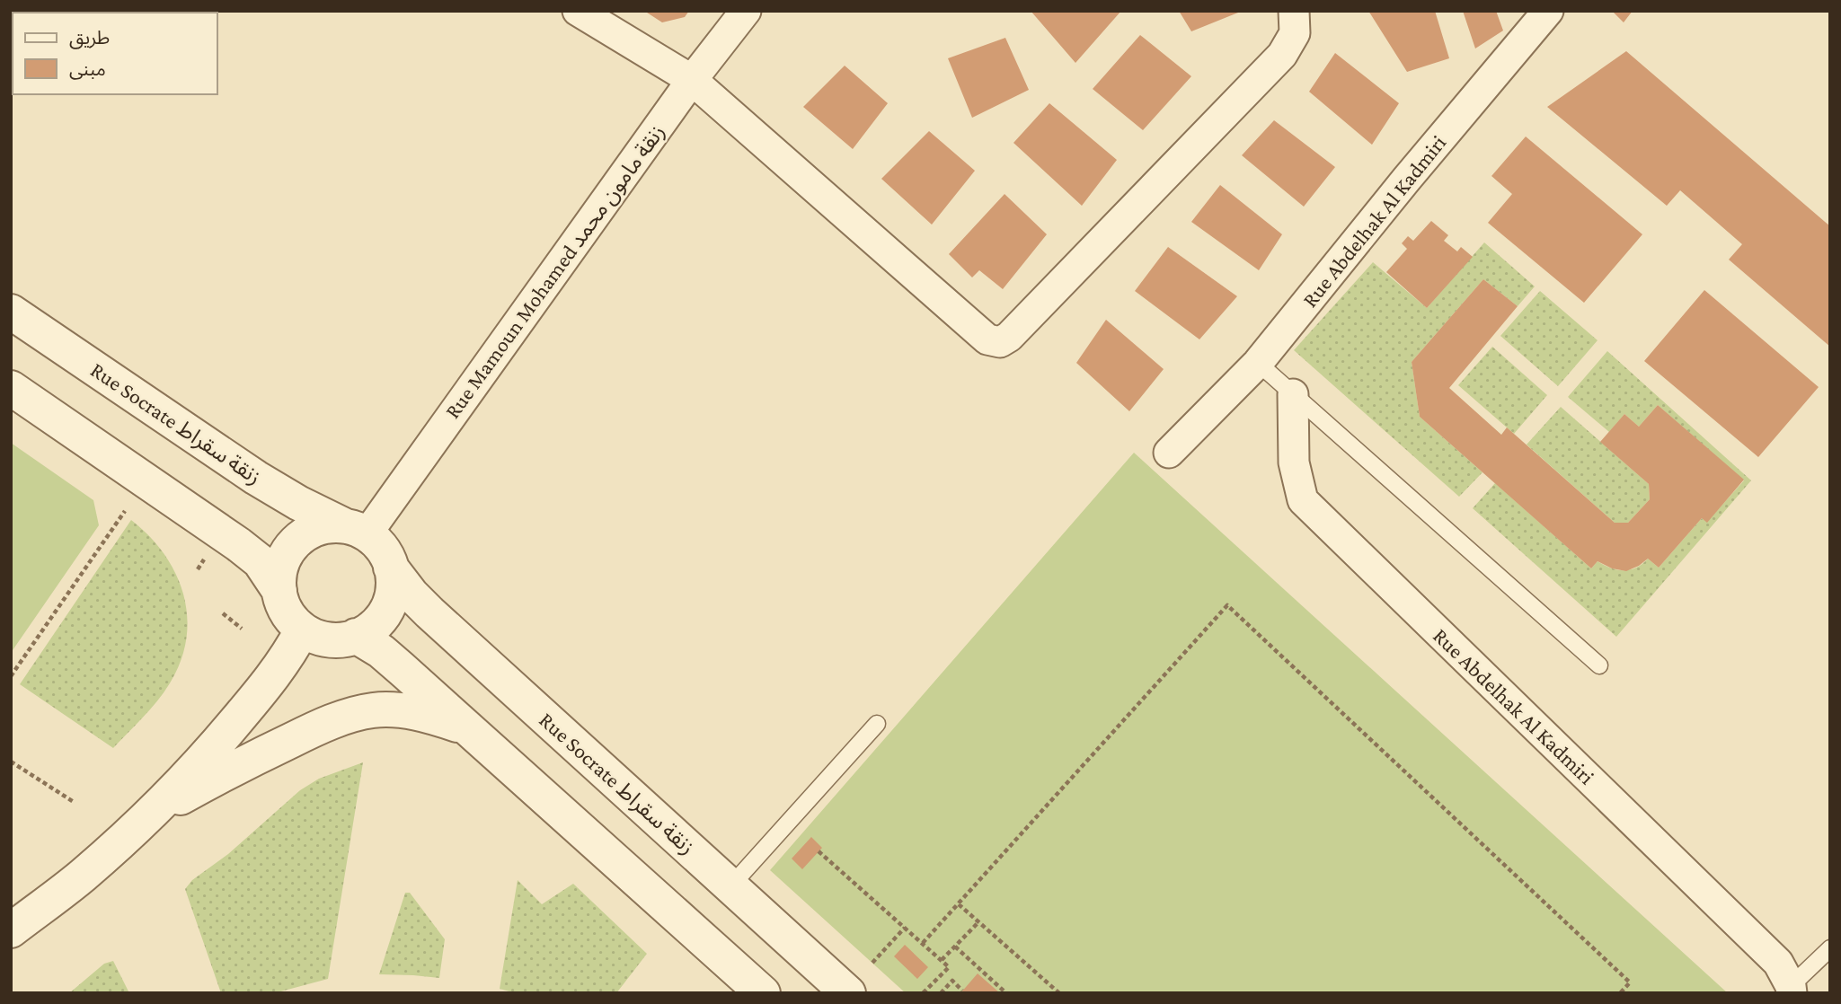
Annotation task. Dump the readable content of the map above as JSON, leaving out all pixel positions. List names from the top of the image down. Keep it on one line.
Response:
{"streets":{"street":["Rue Abdelhak Al Kadmiri","Rue Mamoun Mohamed زنقة مامون محمد","Rue Socrate زنقة سقراط"]},"crossings":[["Rue Mamoun Mohamed زنقة مامون محمد","Rue Socrate زنقة سقراط"]],"legend":["طريق","مبنى"]}
